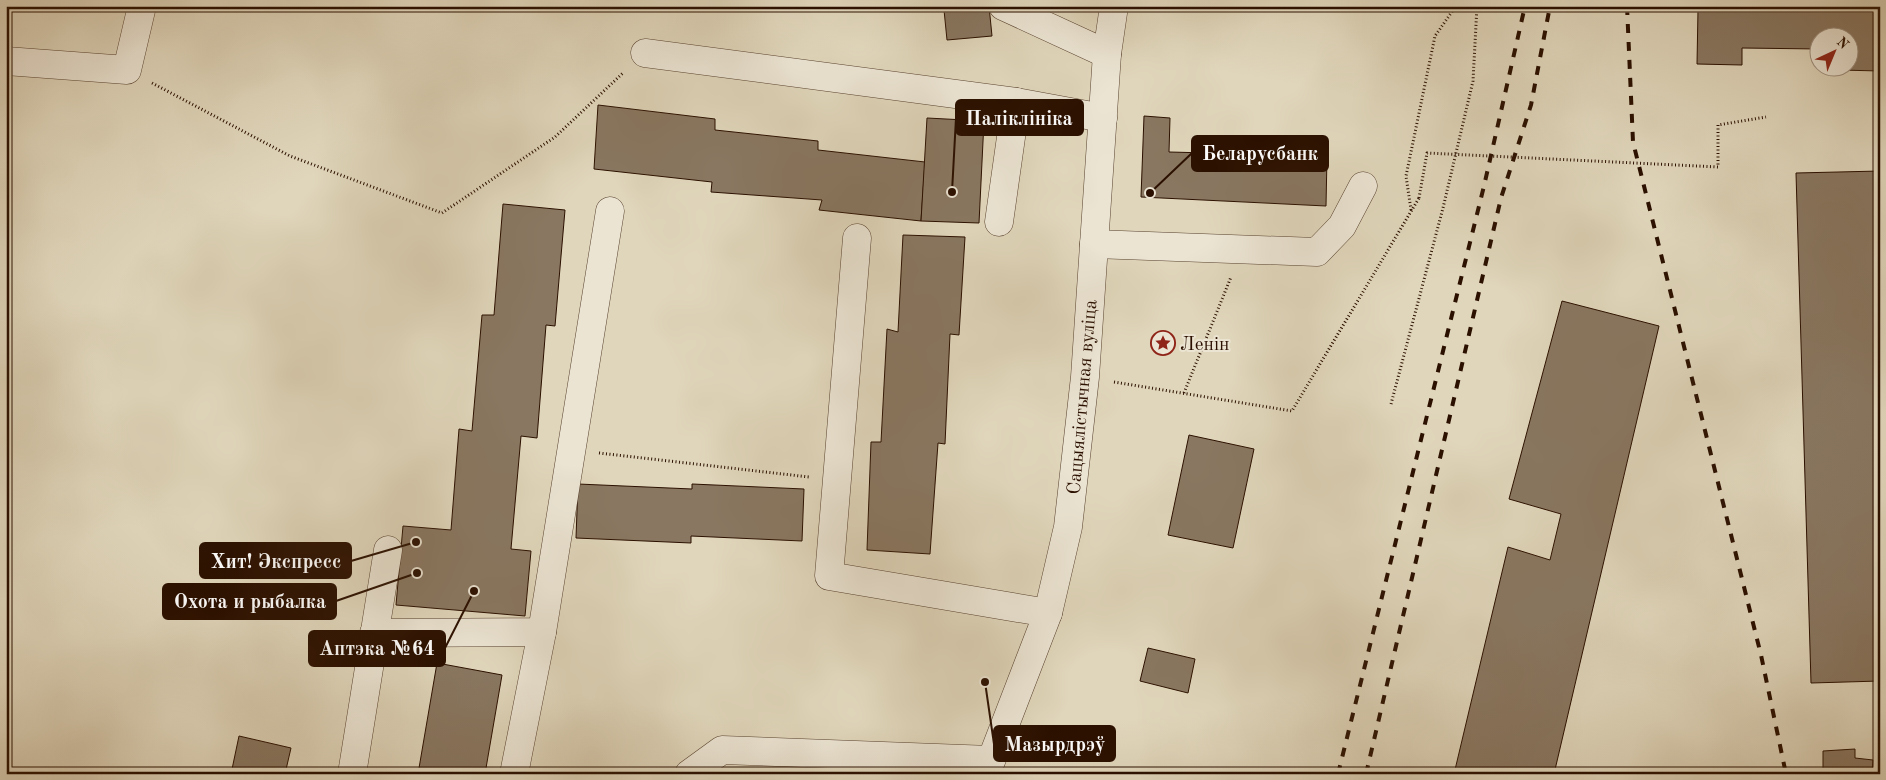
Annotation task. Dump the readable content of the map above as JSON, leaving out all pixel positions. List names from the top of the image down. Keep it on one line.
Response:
{"streets":{"street":["Сацыялістычная вуліца"]},"places":{"other":["Паліклініка","Беларусбанк","Хит! Экспресс","Охота и рыбалка","Аптэка №64","Мазырдрэў"],"place":["Ленін"]},"north":"top right"}
